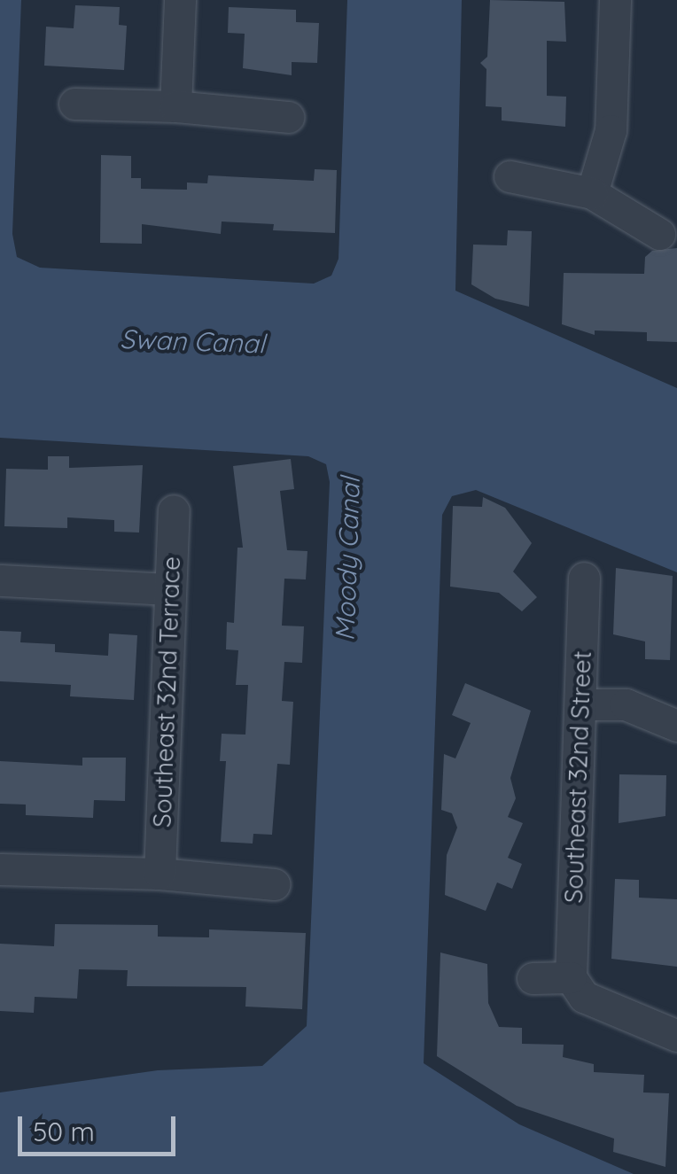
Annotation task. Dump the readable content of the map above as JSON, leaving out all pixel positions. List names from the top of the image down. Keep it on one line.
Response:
{"streets":{"street":["Southeast 32nd Terrace","Southeast 32nd Street"]},"water":["Swan Canal","Moody Canal"],"scale_bar":"50 m"}
